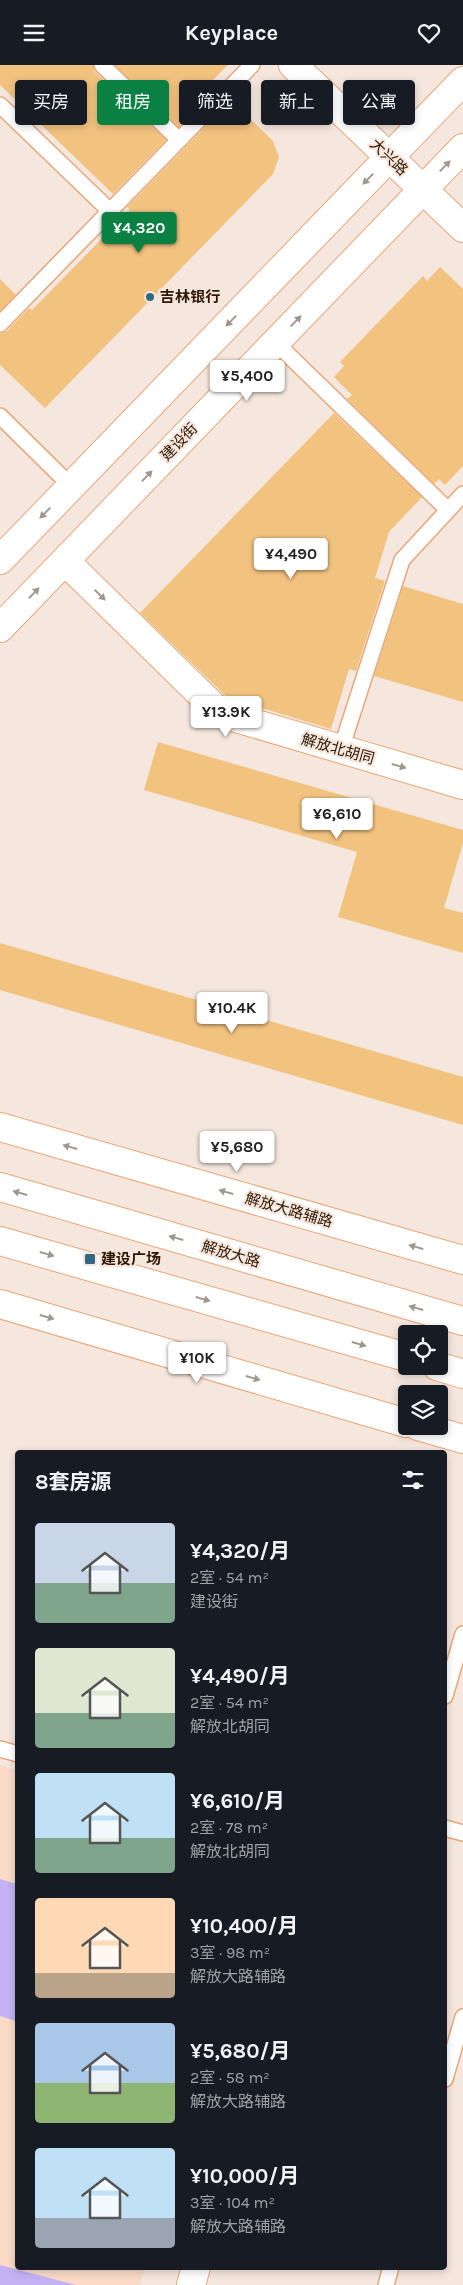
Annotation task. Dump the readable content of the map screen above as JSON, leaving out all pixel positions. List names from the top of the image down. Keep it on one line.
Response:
{"streets":{"main road":["大兴路","建设街","解放北胡同","解放大路辅路","解放大路"]},"crossings":[["大兴路","建设街"],["建设街","解放北胡同"]],"one_way":["解放北胡同"],"places":{"other":["吉林银行"],"transit":["建设广场"]},"page":{"header":"Keyplace","chip":["买房","租房","筛选","新上","公寓"],"price":["¥4,320","¥5,400","¥4,490","¥13.9K","¥6,610","¥10.4K","¥5,680","¥10K"],"heading":"8套房源","list":[{"name":"¥4,320/月","note":"2室 · 54 m² · 建设街"},{"name":"¥4,490/月","note":"2室 · 54 m² · 解放北胡同"},{"name":"¥6,610/月","note":"2室 · 78 m² · 解放北胡同"},{"name":"¥10,400/月","note":"3室 · 98 m² · 解放大路辅路"},{"name":"¥5,680/月","note":"2室 · 58 m² · 解放大路辅路"},{"name":"¥10,000/月","note":"3室 · 104 m² · 解放大路辅路"}]}}
